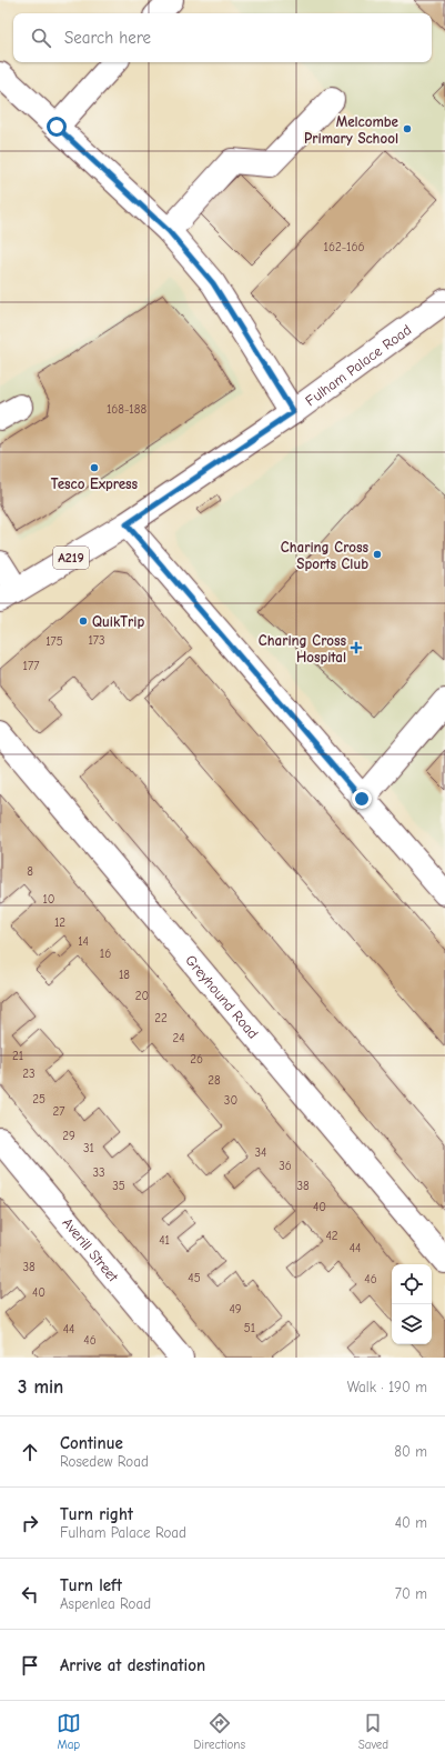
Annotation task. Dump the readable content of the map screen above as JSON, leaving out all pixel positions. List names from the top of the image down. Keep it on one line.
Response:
{"streets":{"street":["Fulham Palace Road","A219","Greyhound Road","Averill Street"]},"places":{"other":["Melcombe Primary School","Tesco Express","Charing Cross Sports Club","QuikTrip"],"health":["Charing Cross Hospital"]},"house_numbers":["162-166","168-188","173","175","177","8","10","12","14","16","18","20","22","24","21","26","23","28","25","30","27","29","31","34","36","33","35","38","40","42","41","44","38","45","46","40","49","51","44","46"],"page":{"search":"Search here","heading":["3 min","Walk · 190 m"],"list":[["Continue","Rosedew Road","80 m"],["Turn right","Fulham Palace Road","40 m"],["Turn left","Aspenlea Road","70 m"],"Arrive at destination"],"nav":["Map","Directions","Saved"]}}
